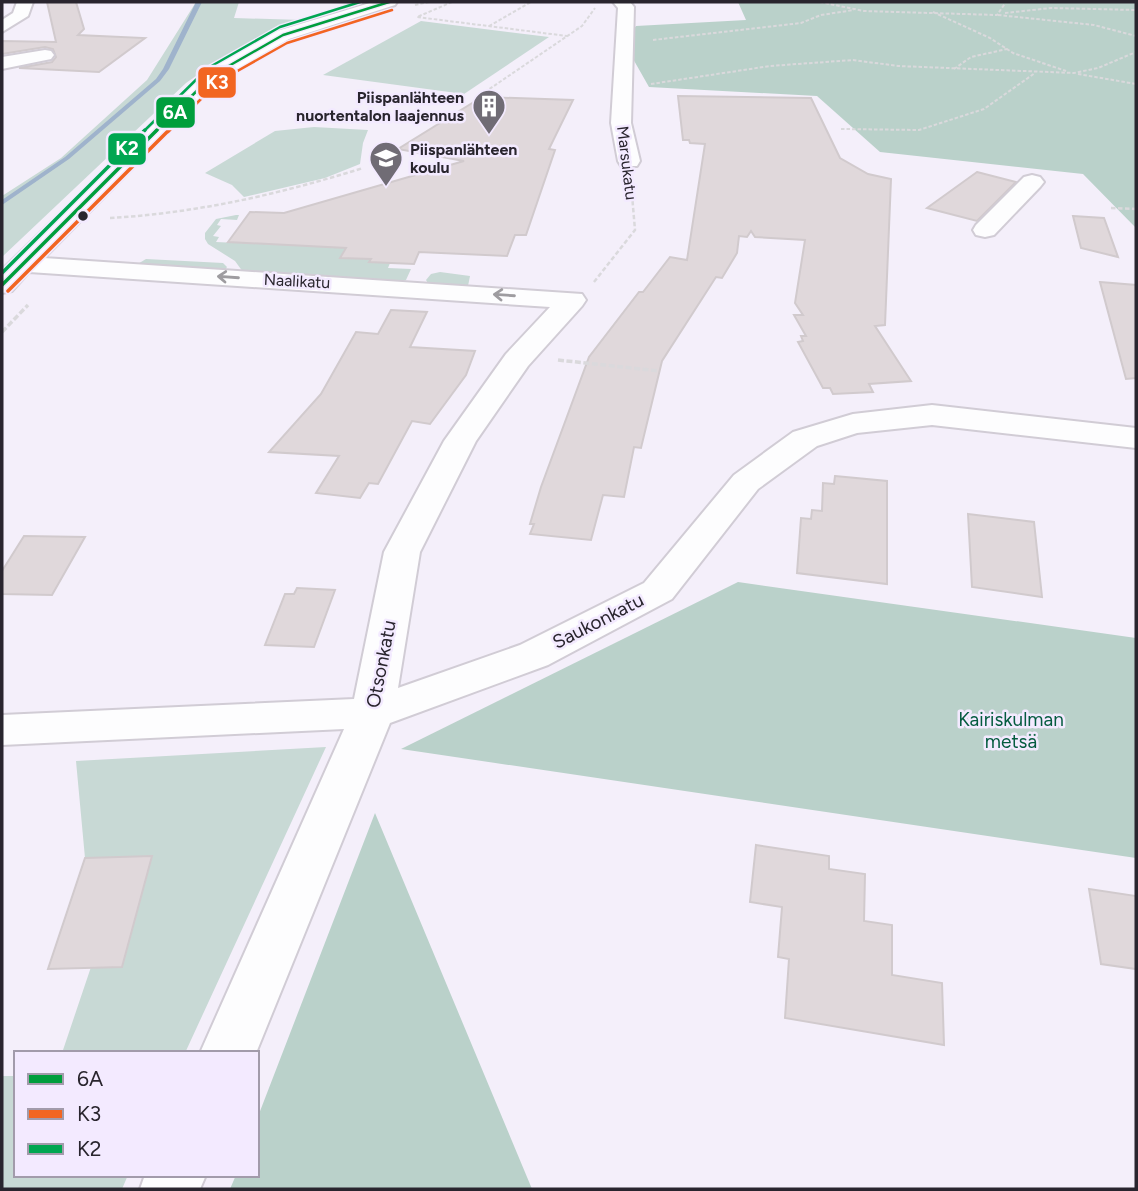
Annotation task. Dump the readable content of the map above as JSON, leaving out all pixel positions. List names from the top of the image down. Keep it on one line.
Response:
{"streets":{"street":["Marsukatu","Naalikatu","Saukonkatu","Otsonkatu"]},"crossings":[["Marsukatu","Naalikatu"],["Marsukatu","Otsonkatu"],["Naalikatu","Otsonkatu"],["Saukonkatu","Otsonkatu"]],"one_way":["Naalikatu"],"parks":["Kairiskulman metsä"],"places":{"building":["Piispanlähteen nuortentalon laajennus"],"school or university":["Piispanlähteen koulu"]},"lines":["transit line 6A","transit line K2","transit line K3"],"legend":["6A","K3","K2"]}
